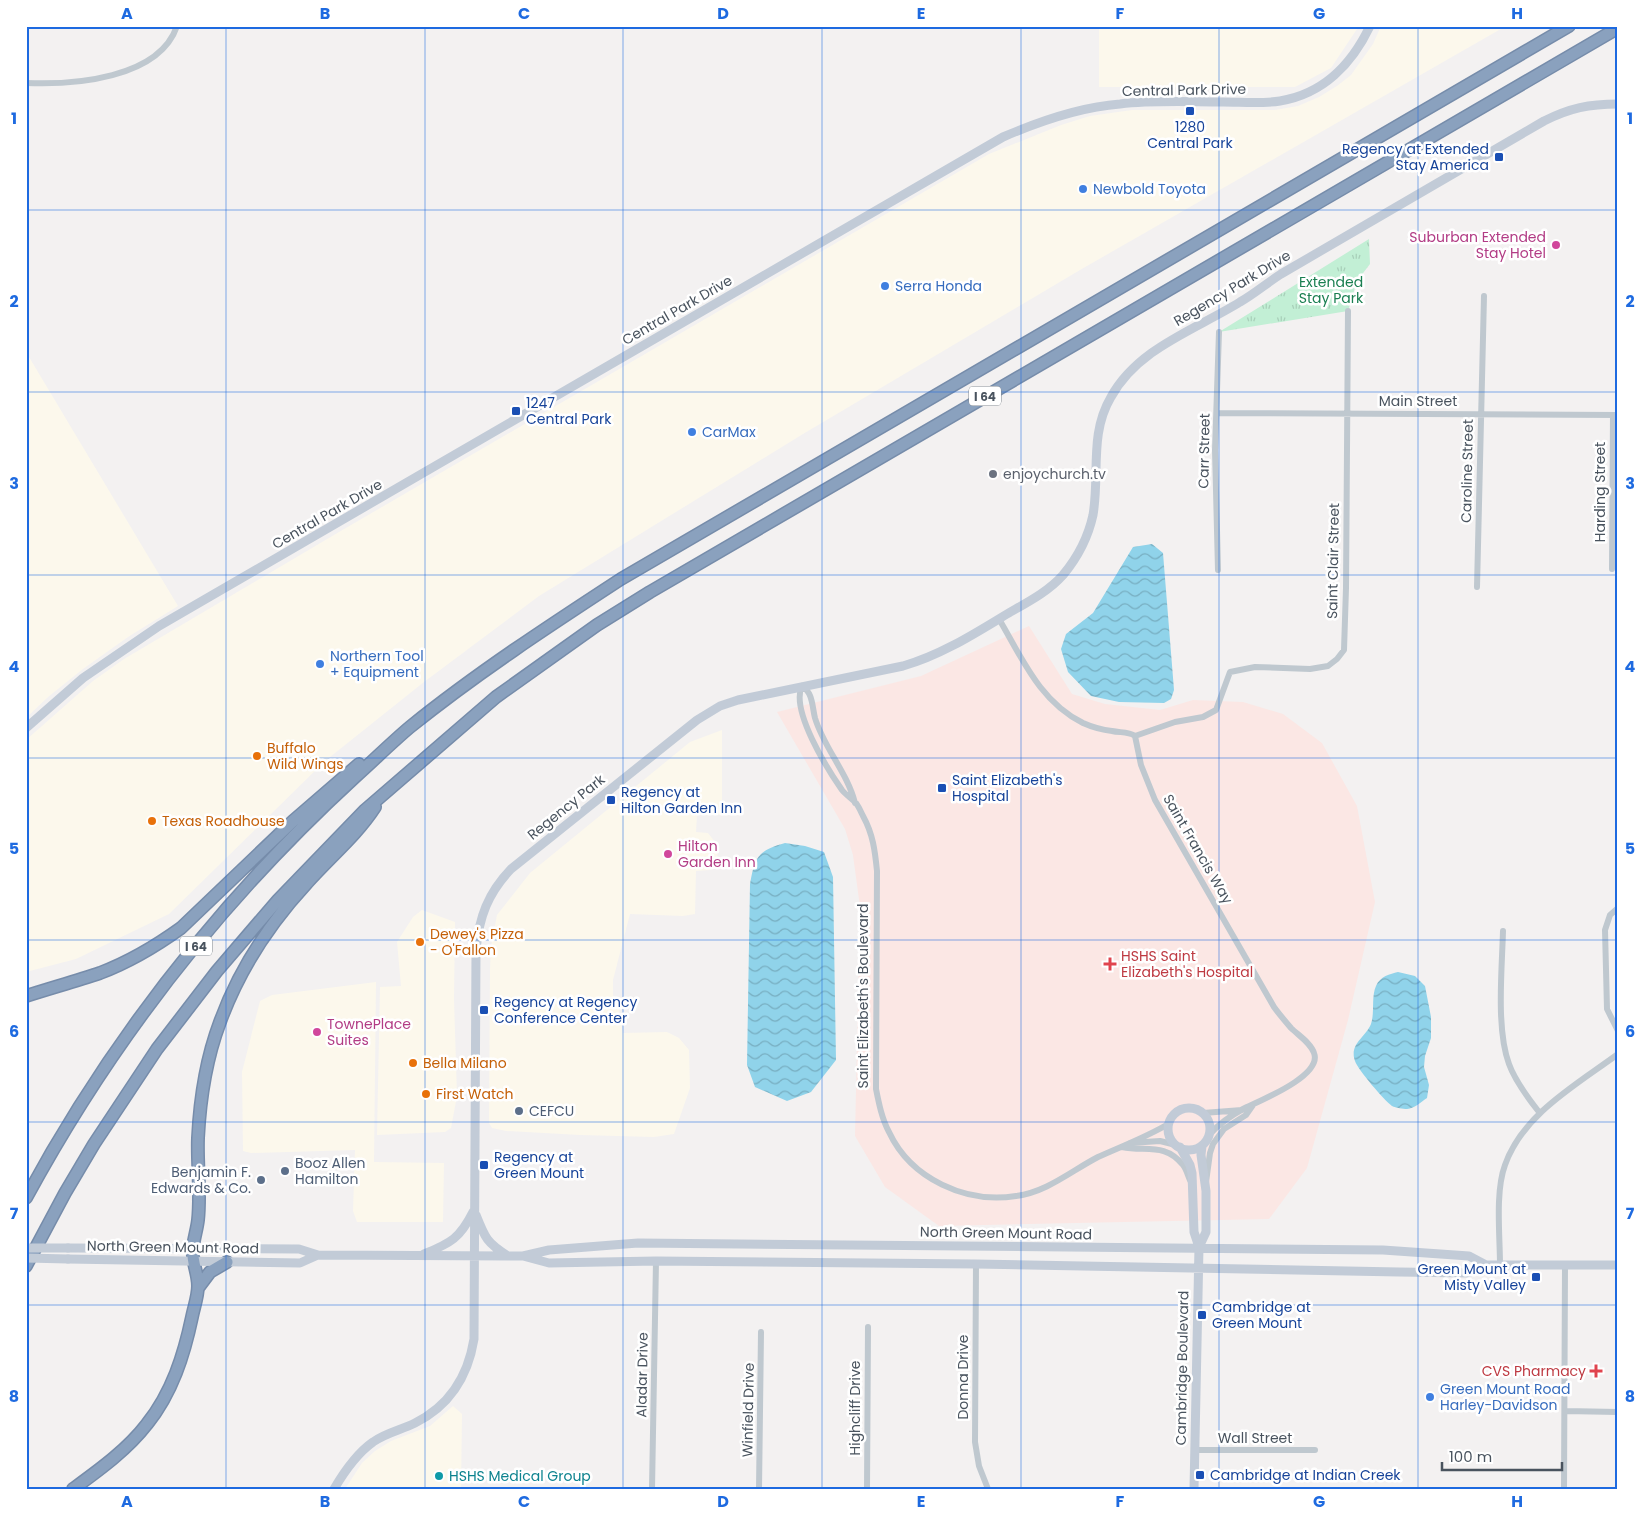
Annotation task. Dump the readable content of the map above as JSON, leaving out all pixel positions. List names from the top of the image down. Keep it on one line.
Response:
{"streets":{"highway":["I 64"],"street":["Central Park Drive","Regency Park Drive","Main Street","Carr Street","Caroline Street","Harding Street","Saint Clair Street","Regency Park","Saint Francis Way","Saint Elizabeth's Boulevard","North Green Mount Road","Cambridge Boulevard","Aladar Drive","Donna Drive","Highcliff Drive","Winfield Drive","Wall Street"]},"crossings":[["Regency Park Drive","Regency Park"],["Main Street","Carr Street"],["Main Street","Caroline Street"],["Main Street","Harding Street"],["Main Street","Saint Clair Street"],["Saint Clair Street","Saint Francis Way"],["Regency Park","Saint Elizabeth's Boulevard"],["Regency Park","North Green Mount Road"],["Saint Francis Way","Saint Elizabeth's Boulevard"],["North Green Mount Road","Cambridge Boulevard"],["North Green Mount Road","Aladar Drive"],["North Green Mount Road","Donna Drive"],["Cambridge Boulevard","Wall Street"]],"parks":["Extended Stay Park"],"places":{"transit":["1280 Central Park","Regency at Extended Stay America","1247 Central Park","Saint Elizabeth's Hospital","Regency at Hilton Garden Inn","Regency at Regency Conference Center","Regency at Green Mount","Green Mount at Misty Valley","Cambridge at Green Mount","Cambridge at Indian Creek"],"other":["Newbold Toyota","Suburban Extended Stay Hotel","Serra Honda","CarMax","enjoychurch.tv","Northern Tool + Equipment","Buffalo Wild Wings","Texas Roadhouse","Hilton Garden Inn","Dewey's Pizza - O'Fallon","TownePlace Suites","Bella Milano","First Watch","CEFCU","Booz Allen Hamilton","Benjamin F. Edwards & Co.","Green Mount Road Harley-Davidson","HSHS Medical Group"],"health":["HSHS Saint Elizabeth's Hospital","CVS Pharmacy"]},"scale_bar":"100 m","grid":{"columns":["A","B","C","D","E","F","G","H"],"rows":["1","2","3","4","5","6","7","8"]}}
